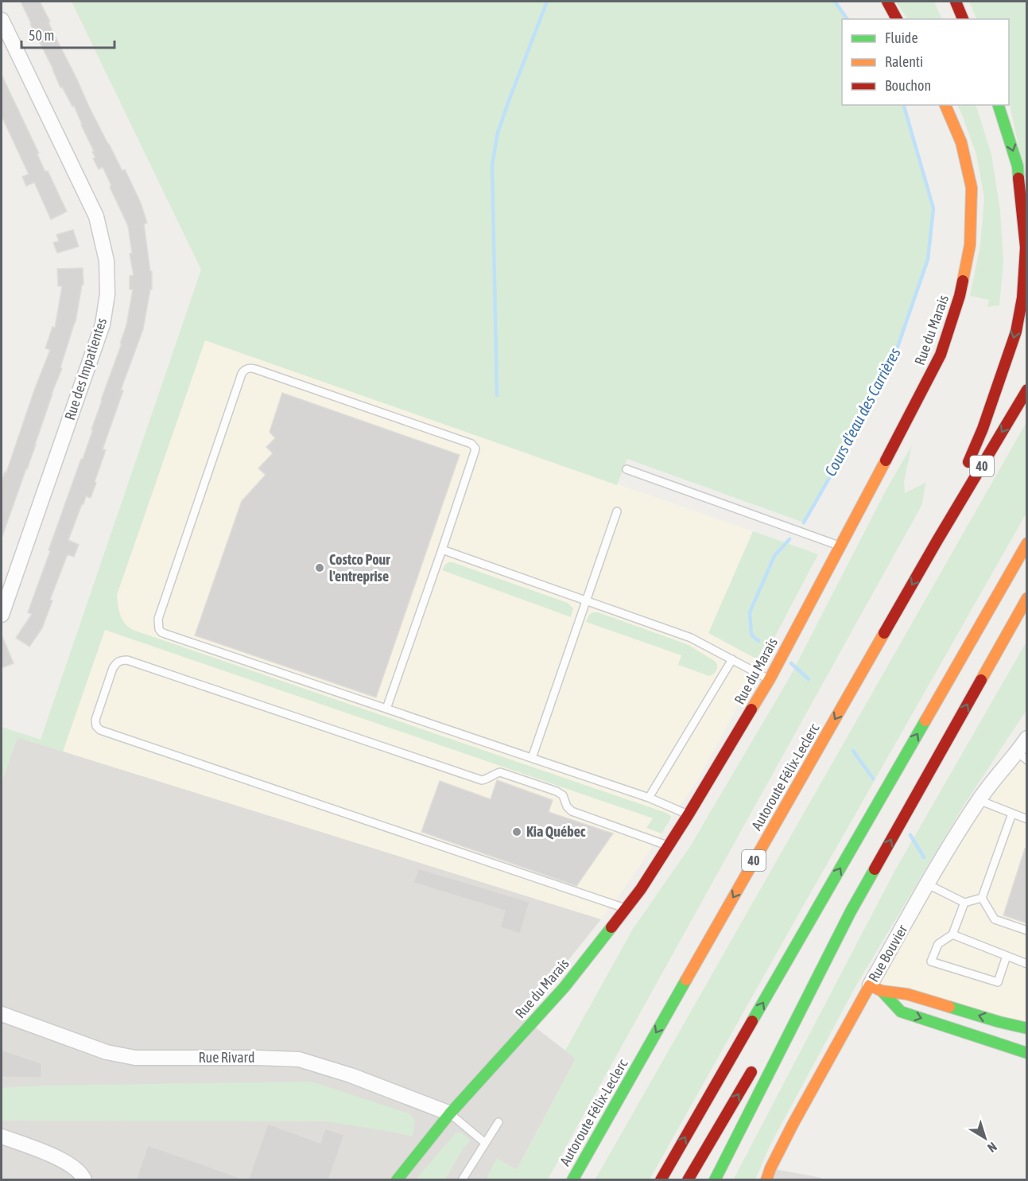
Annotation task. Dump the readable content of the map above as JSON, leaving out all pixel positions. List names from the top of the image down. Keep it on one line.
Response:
{"streets":{"main road":["Rue du Marais","40","Autoroute Félix-Leclerc","Rue Bouvier"],"street":["Rue des Impatientes","Rue Rivard"]},"crossings":[["Rue du Marais","Rue Rivard"]],"water":["Cours d'eau des Carrières"],"places":["Costco Pour l'entreprise","Kia Québec"],"legend":["Fluide","Ralenti","Bouchon"],"scale_bar":"50 m","north":"bottom right"}
